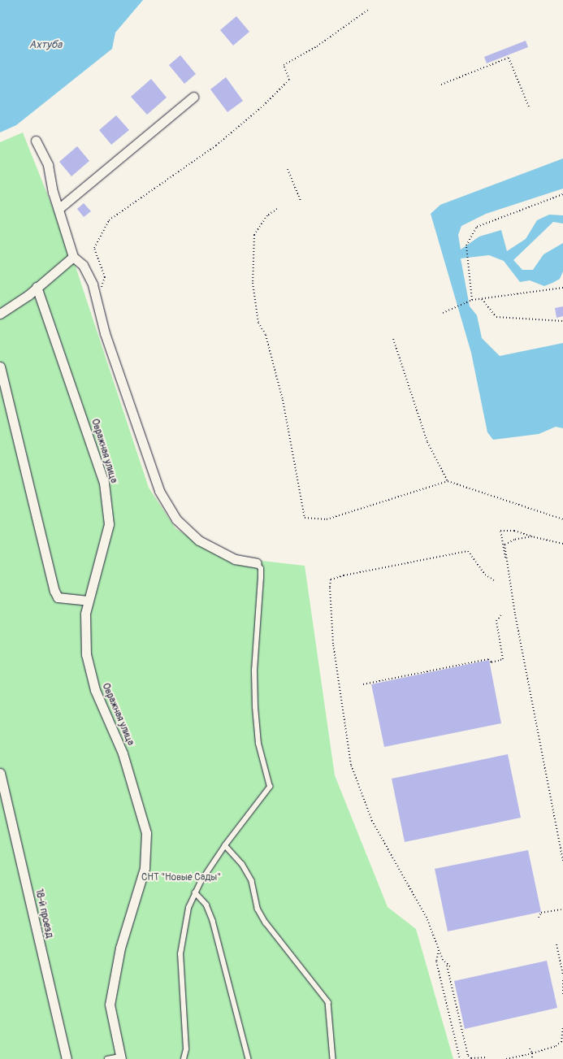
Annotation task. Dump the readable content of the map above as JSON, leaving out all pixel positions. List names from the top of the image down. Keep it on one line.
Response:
{"streets":{"street":["Овражная улица","18-й проезд"]},"water":["Ахтуба"],"parks":["СНТ \"Новые Сады\""]}
